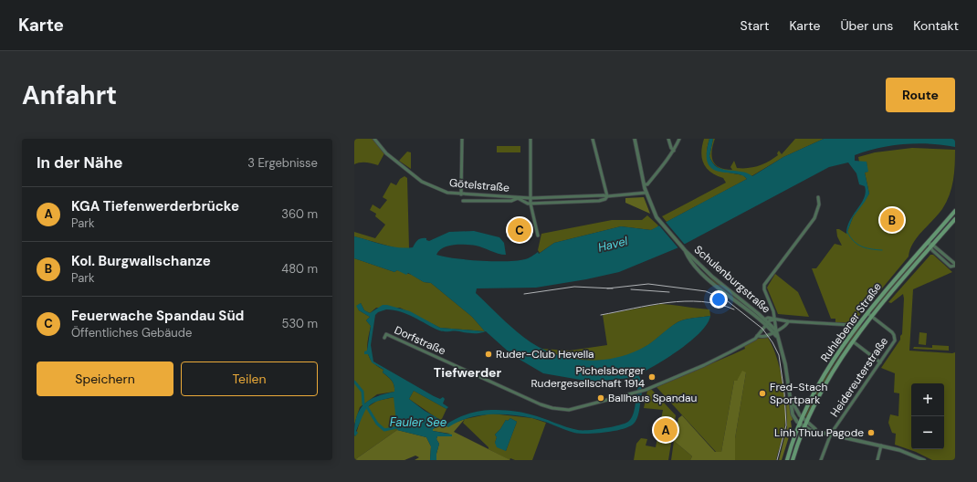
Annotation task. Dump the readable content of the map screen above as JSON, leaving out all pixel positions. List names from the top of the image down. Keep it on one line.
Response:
{"streets":{"main road":["Ruhlebener Straße"],"street":["Götelstraße","Schulenburgstraße","Dorfstraße","Heidereuterstraße"]},"crossings":[["Ruhlebener Straße","Heidereuterstraße"]],"districts":["Tiefwerder"],"water":["Havel","Fauler See"],"places":["Ruder-Club Hevella","Pichelsberger Rudergesellschaft 1914","Fred-Stach Sportpark","Ballhaus Spandau","Linh Thuu Pagode"],"page":{"header":"Karte","nav":["Start","Karte","Über uns","Kontakt"],"buttons":["Route",["Speichern","Teilen"]],"title":"Anfahrt","heading":["In der Nähe","3 Ergebnisse"],"list":[{"mark":"A","name":"KGA Tiefenwerderbrücke","note":"Park","value":"360 m"},{"mark":"B","name":"Kol. Burgwallschanze","note":"Park","value":"480 m"},{"mark":"C","name":"Feuerwache Spandau Süd","note":"Öffentliches Gebäude","value":"530 m"}],"pins":["B","C","A"],"map_buttons":["+","−"]}}
